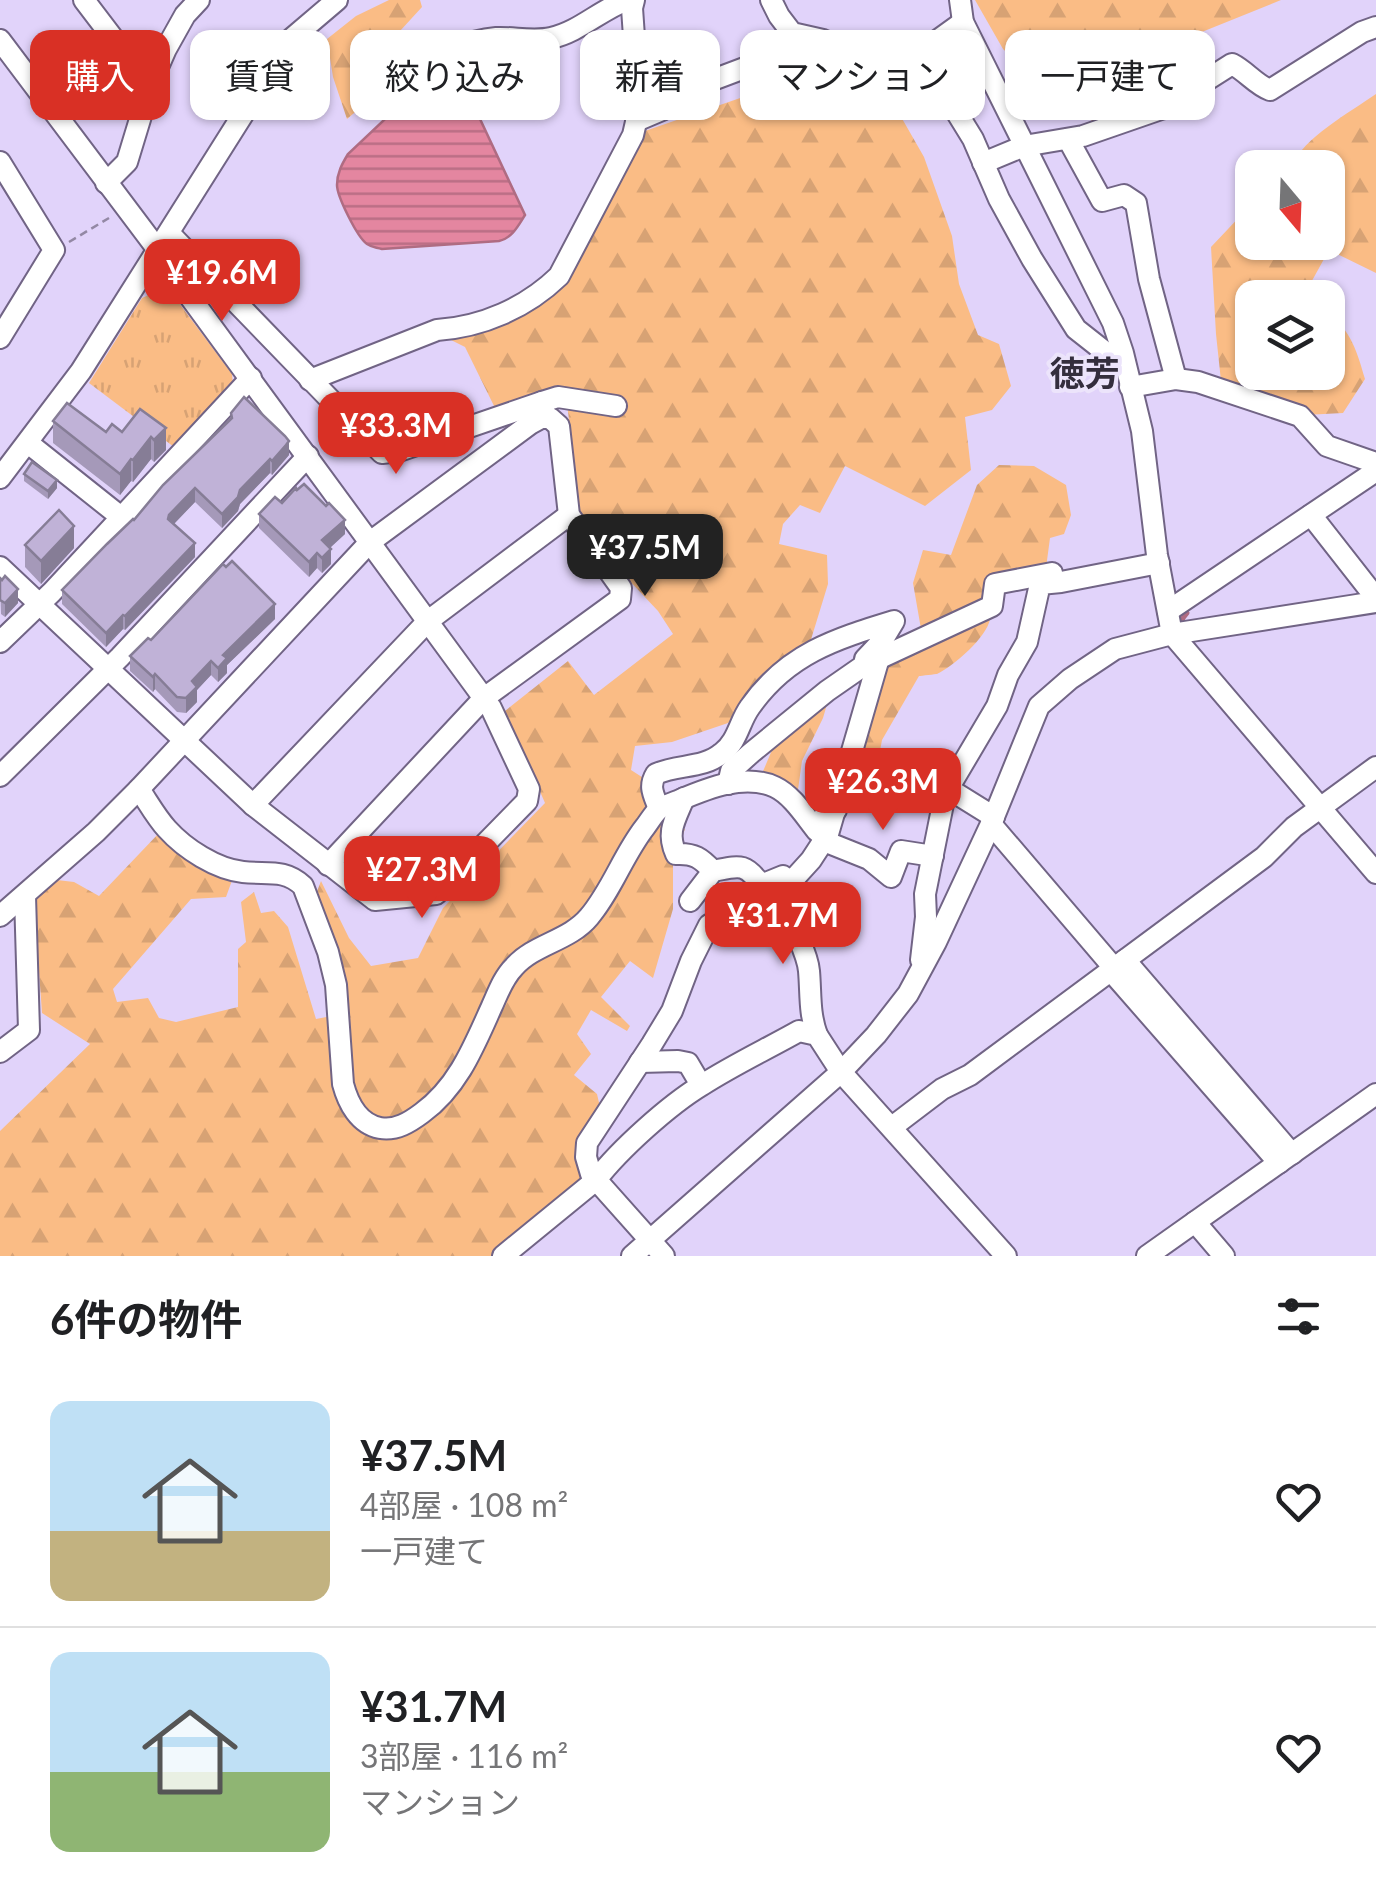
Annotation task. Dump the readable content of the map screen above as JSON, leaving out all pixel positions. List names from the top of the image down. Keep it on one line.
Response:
{"districts":["徳芳"],"north":"bottom","page":{"chip":["購入","賃貸","絞り込み","新着","マンション","一戸建て"],"price":["¥19.6M","¥33.3M","¥37.5M","¥26.3M","¥27.3M","¥31.7M"],"heading":"6件の物件","list":[{"name":"¥37.5M","note":"4部屋 · 108 m² · 一戸建て"},{"name":"¥31.7M","note":"3部屋 · 116 m² · マンション"}]}}
